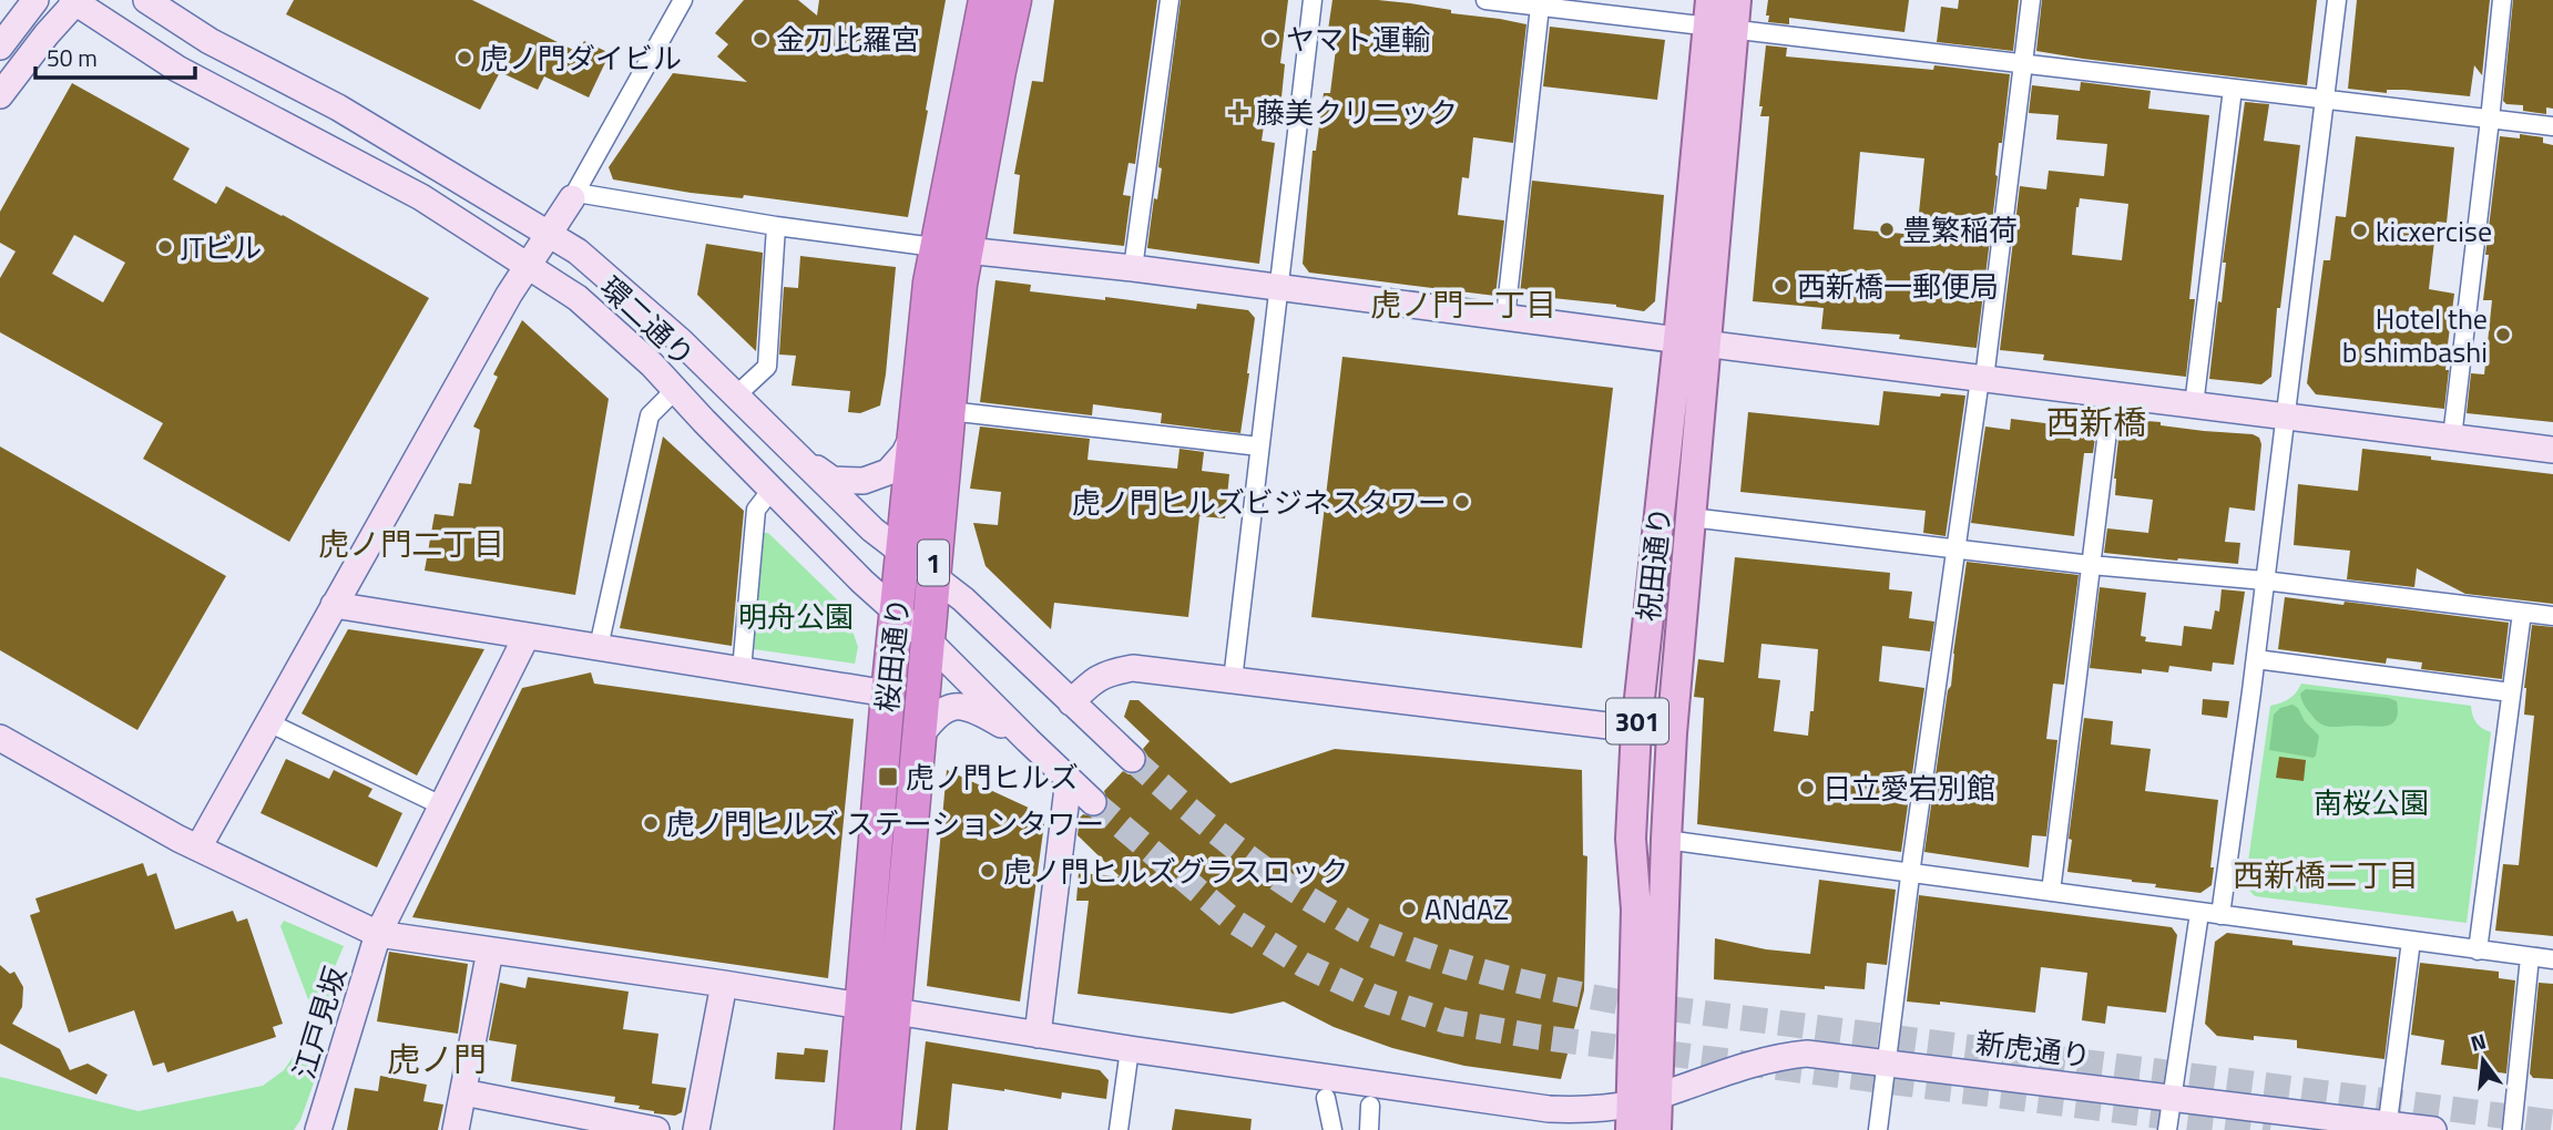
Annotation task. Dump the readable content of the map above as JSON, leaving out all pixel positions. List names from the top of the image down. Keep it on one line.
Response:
{"streets":{"highway":["1","桜田通り"],"main road":["祝田通り","301"],"street":["環二通り","江戸見坂","新虎通り"]},"crossings":[["環二通り","桜田通り"],["祝田通り","新虎通り"],["桜田通り","新虎通り"],["江戸見坂","新虎通り"]],"districts":["虎ノ門一丁目","西新橋","虎ノ門二丁目","西新橋二丁目","虎ノ門"],"parks":["明舟公園","南桜公園"],"places":{"other":["金刀比羅宮","ヤマト運輸","虎ノ門ダイビル","豊繁稲荷","kicxercise","JTビル","西新橋一郵便局","Hotel the b shimbashi","虎ノ門ヒルズビジネスタワー","日立愛宕別館","虎ノ門ヒルズ ステーションタワー","虎ノ門ヒルズグラスロック","ANdAZ"],"health":["藤美クリニック"],"transit":["虎ノ門ヒルズ"]},"scale_bar":"50 m","north":"top"}
